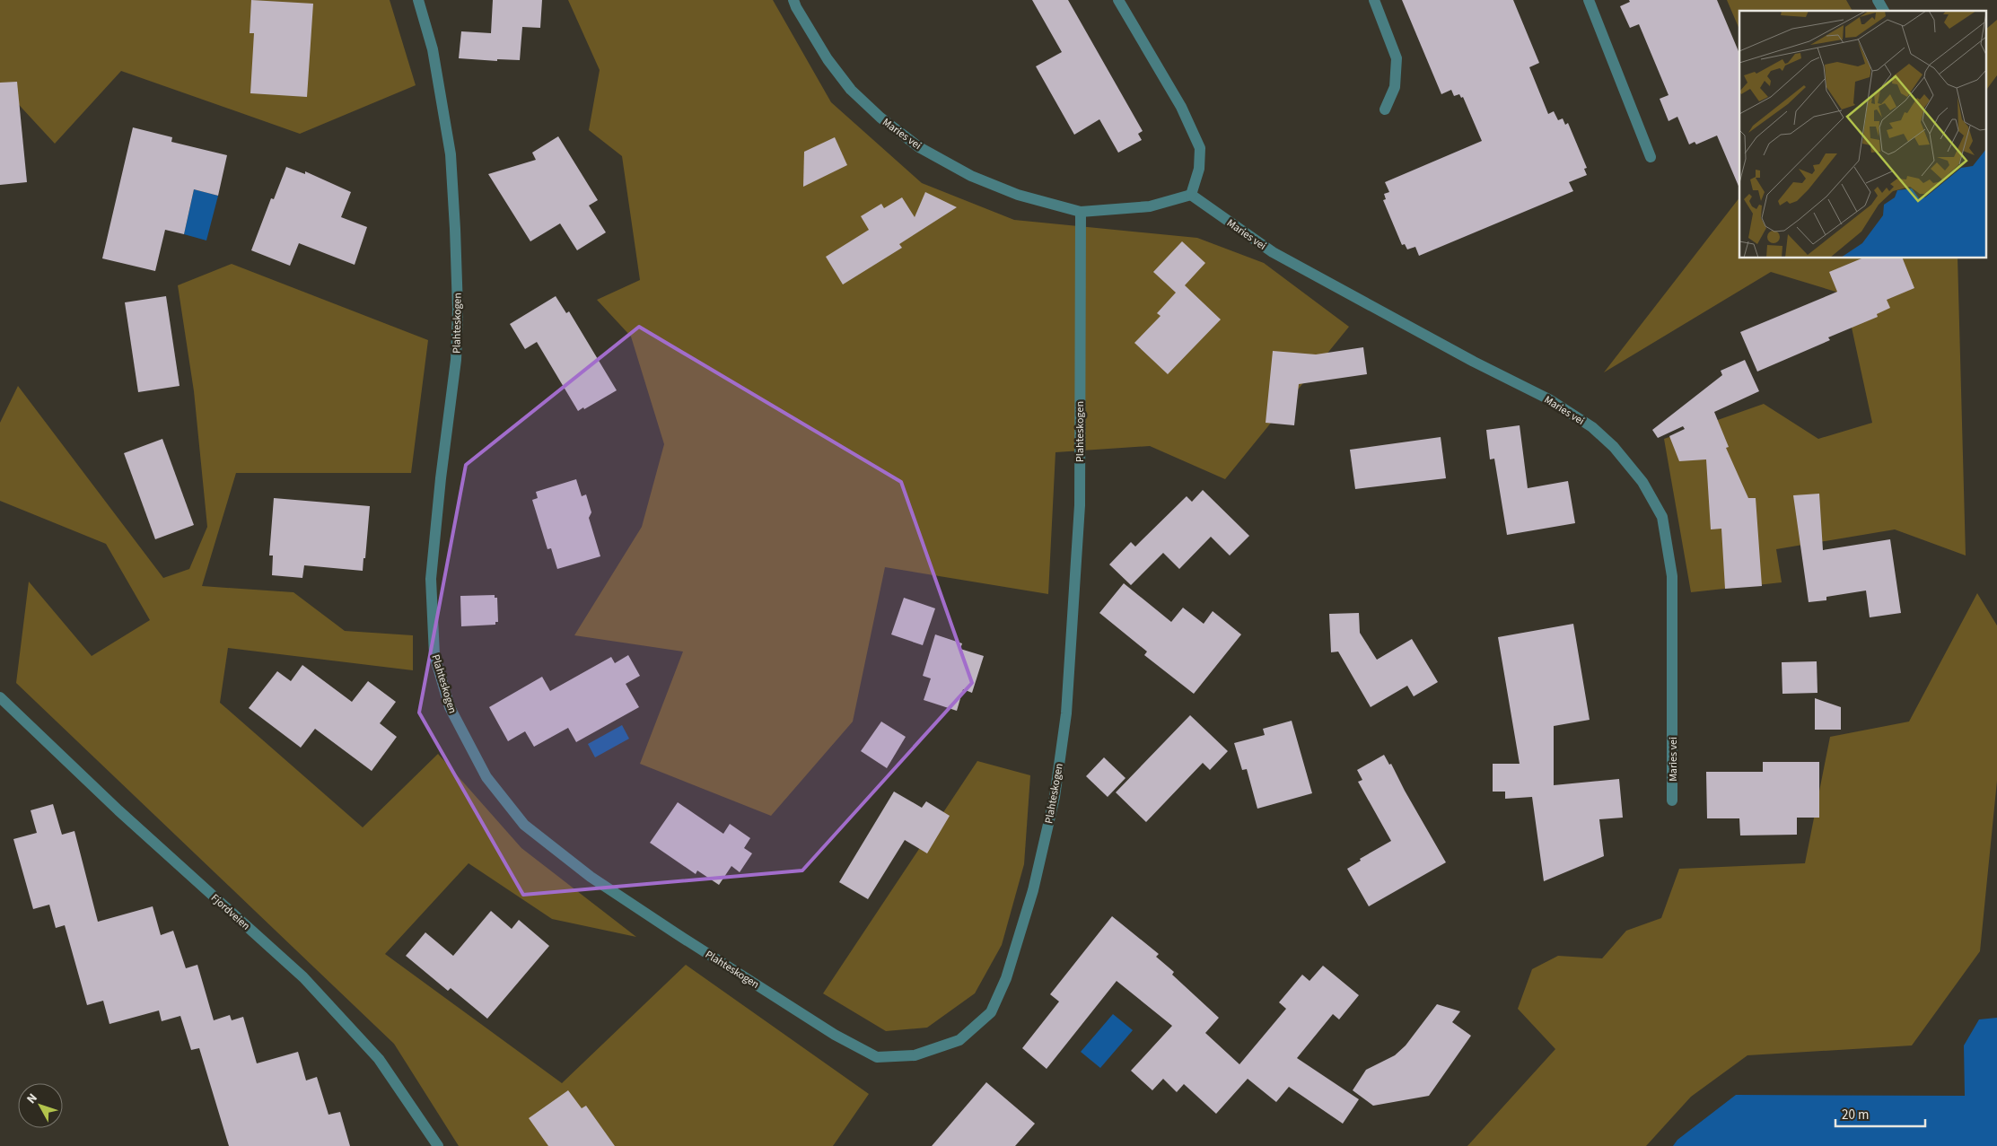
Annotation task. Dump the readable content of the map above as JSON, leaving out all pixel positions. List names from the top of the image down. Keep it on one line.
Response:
{"streets":{"street":["Maries vei","Plahteskogen","Fjordveien"]},"crossings":[["Maries vei","Plahteskogen"]],"scale_bar":"20 m","north":"top left"}
